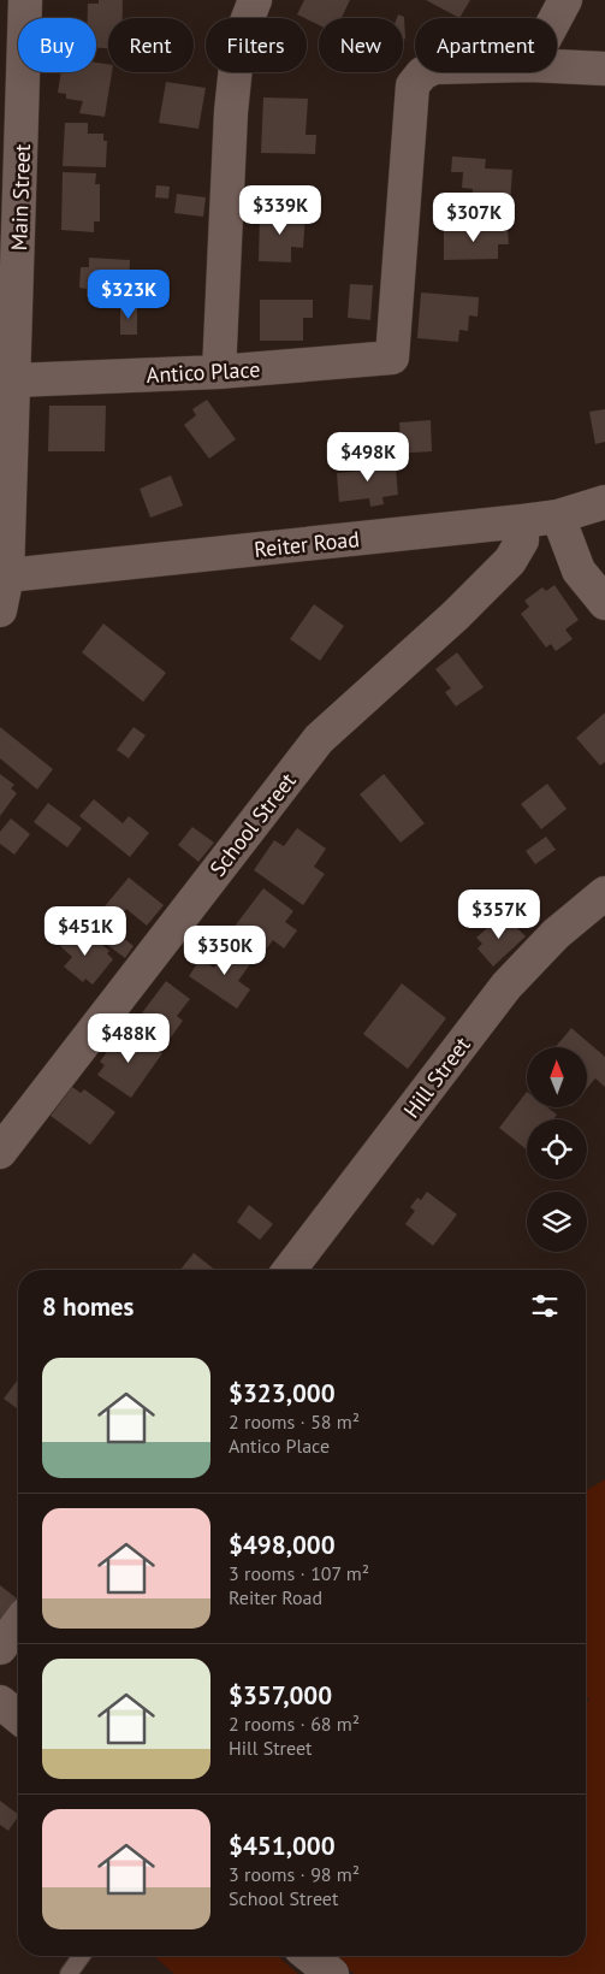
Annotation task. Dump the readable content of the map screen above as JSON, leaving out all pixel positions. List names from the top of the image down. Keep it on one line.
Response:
{"streets":{"street":["Main Street","Antico Place","Reiter Road","School Street","Hill Street"]},"crossings":[["Main Street","Antico Place"],["Main Street","Reiter Road"],["Reiter Road","School Street"]],"north":"top","page":{"chip":["Buy","Rent","Filters","New","Apartment"],"price":["$339K","$307K","$323K","$498K","$357K","$451K","$350K","$488K"],"heading":"8 homes","list":[{"name":"$323,000","note":"2 rooms · 58 m² · Antico Place"},{"name":"$498,000","note":"3 rooms · 107 m² · Reiter Road"},{"name":"$357,000","note":"2 rooms · 68 m² · Hill Street"},{"name":"$451,000","note":"3 rooms · 98 m² · School Street"}]}}
